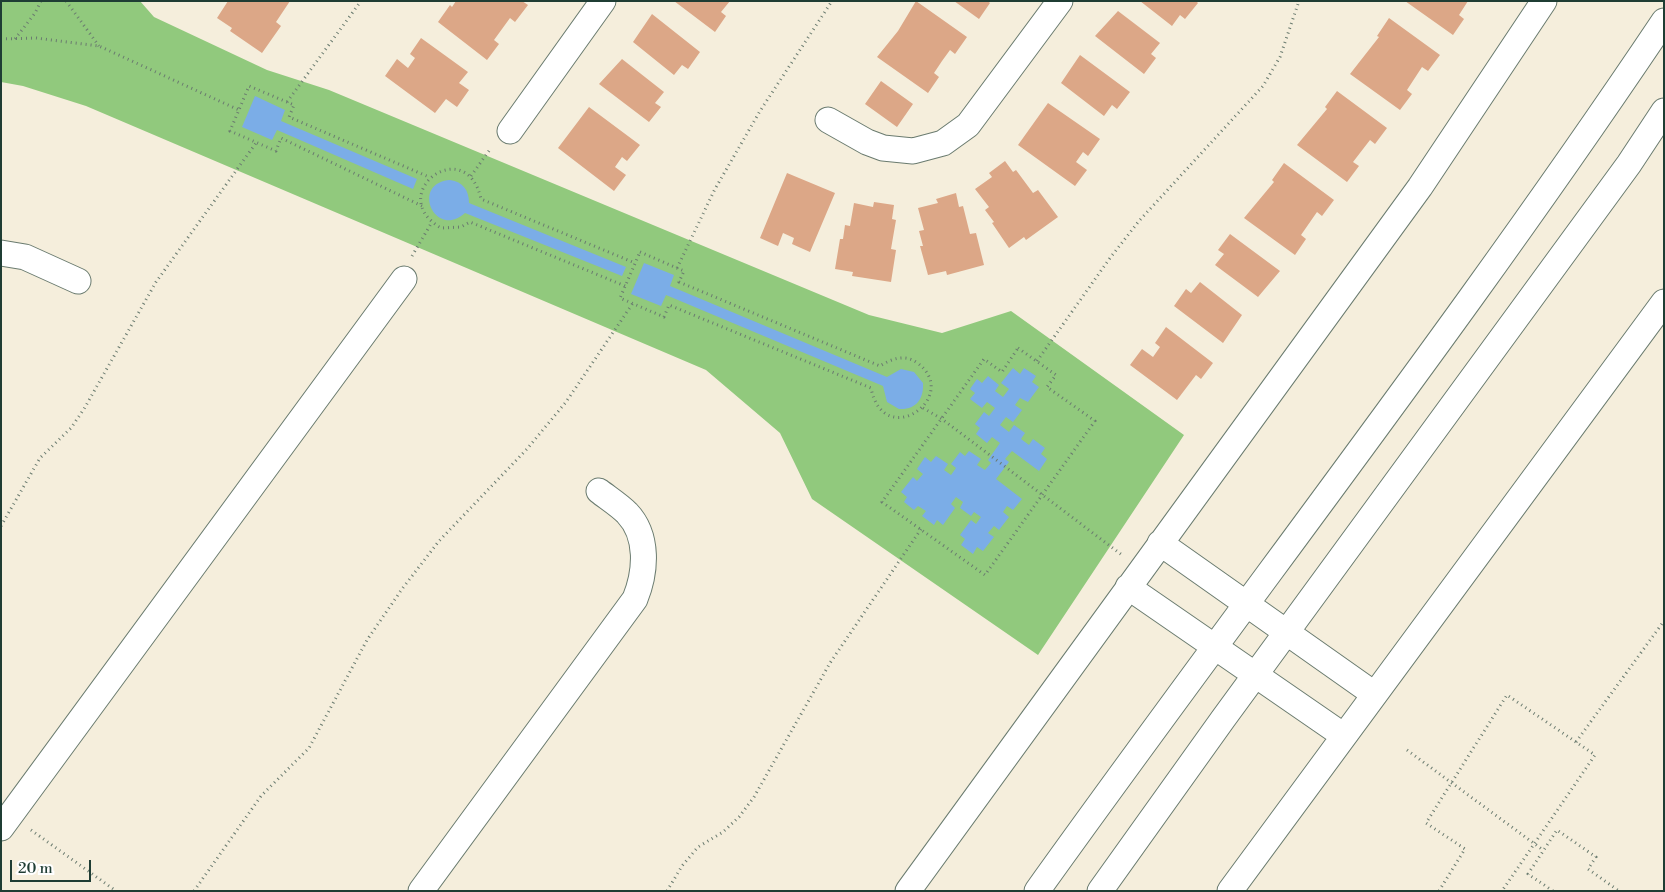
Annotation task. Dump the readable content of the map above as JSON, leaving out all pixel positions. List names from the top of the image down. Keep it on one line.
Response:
{"scale_bar":"20 m"}
